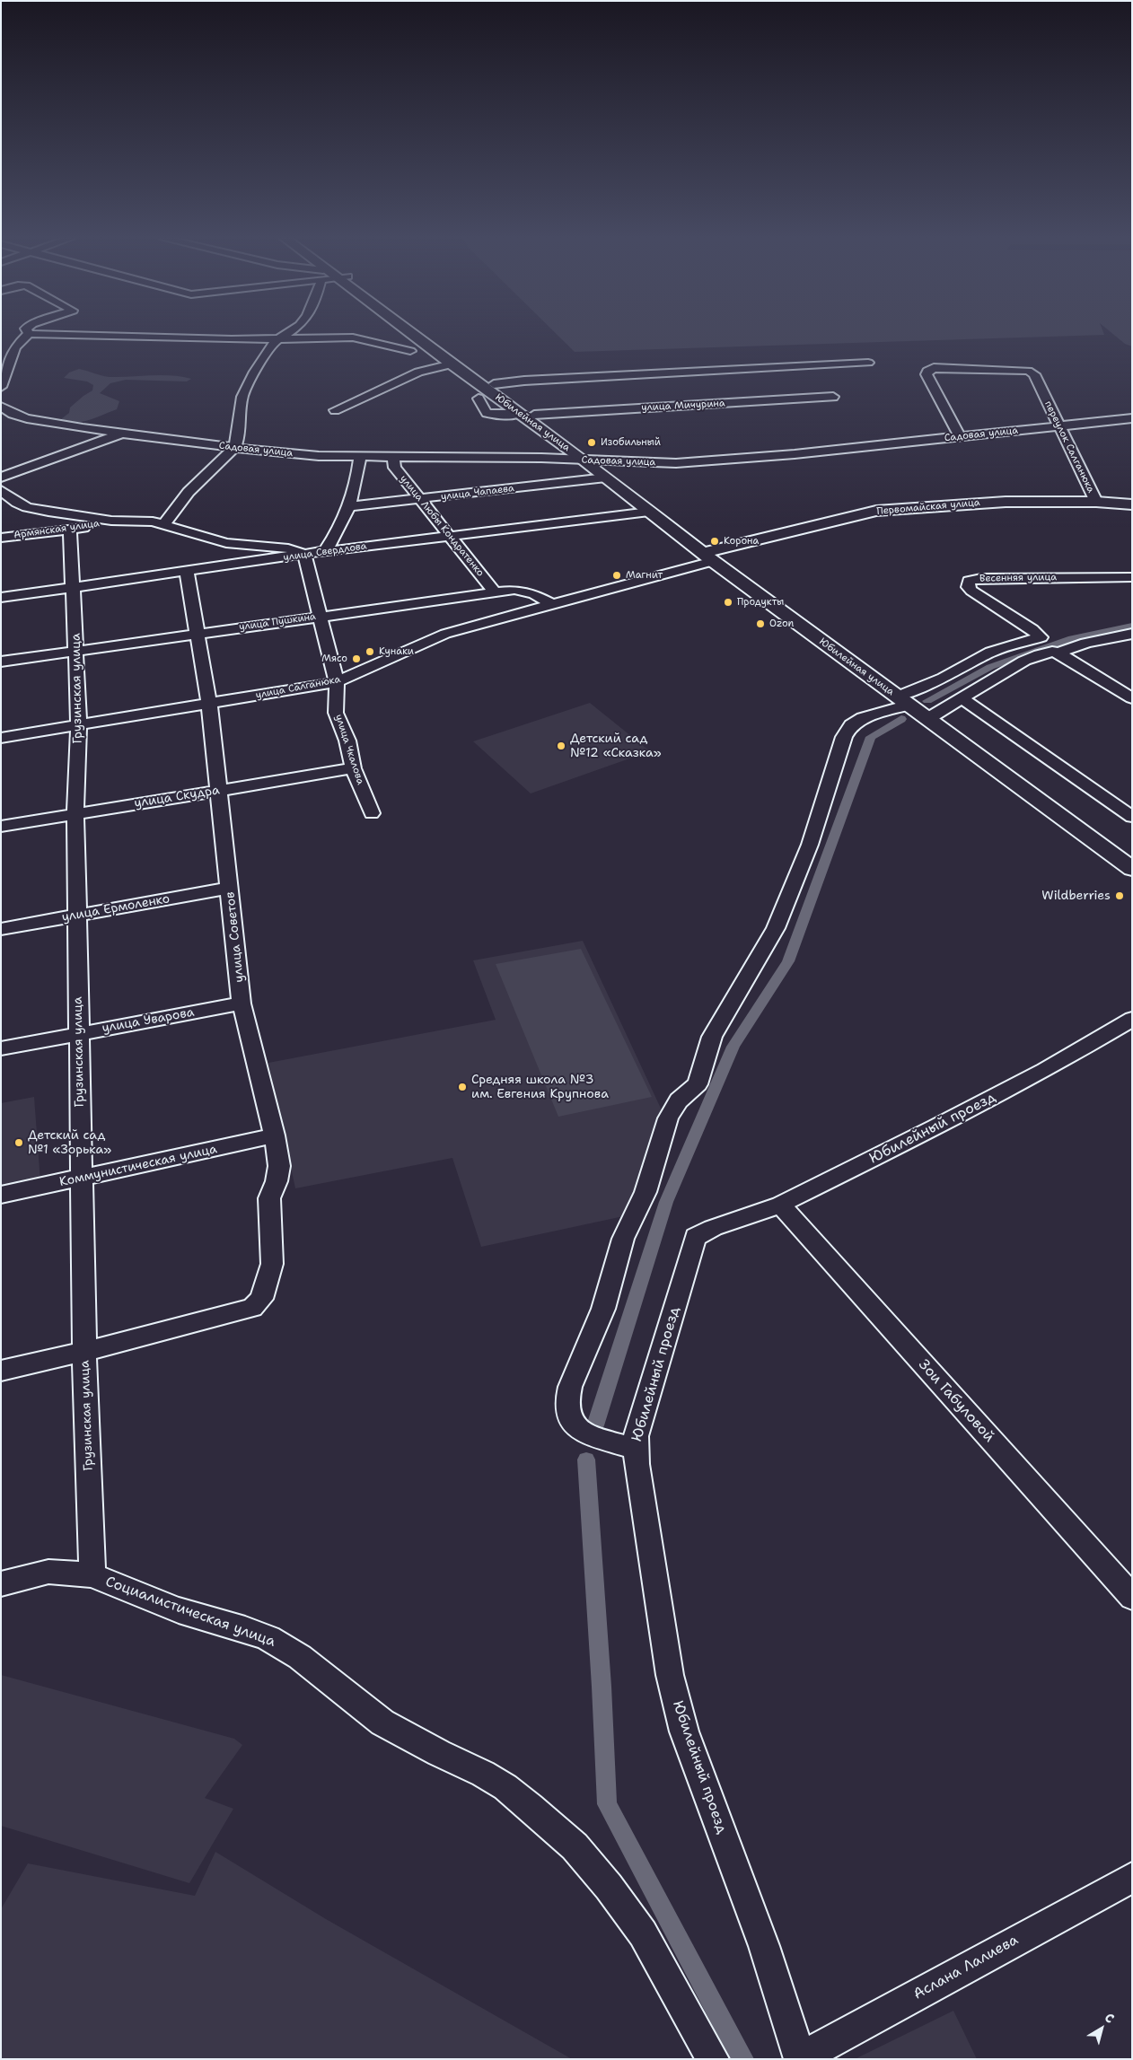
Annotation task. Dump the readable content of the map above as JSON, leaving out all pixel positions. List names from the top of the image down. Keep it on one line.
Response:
{"streets":{"main road":["Юбилейная улица","Первомайская улица"],"street":["улица Мичурина","Садовая улица","переулок Салганюка","улица Чапаева","улица Любы Кондратенко","Армянская улица","улица Свердлова","Весенняя улица","улица Пушкина","улица Салганюка","Грузинская улица","улица Чкалова","улица Скудра","улица Ермоленко","улица Советов","улица Уварова","Юбилейный проезд","Коммунистическая улица","Зои Габуловой","Социалистическая улица","Аслана Лалиева"]},"crossings":[["улица Мичурина","Юбилейная улица"],["Юбилейная улица","Садовая улица"],["Юбилейная улица","улица Чапаева"],["Юбилейная улица","Первомайская улица"],["Юбилейная улица","улица Свердлова"],["Юбилейная улица","Весенняя улица"],["Юбилейная улица","улица Салганюка"],["Садовая улица","переулок Салганюка"],["Садовая улица","улица Любы Кондратенко"],["переулок Салганюка","Первомайская улица"],["улица Чапаева","улица Любы Кондратенко"],["Первомайская улица","улица Салганюка"],["улица Любы Кондратенко","улица Свердлова"],["улица Любы Кондратенко","улица Пушкина"],["Армянская улица","Грузинская улица"],["улица Свердлова","Грузинская улица"],["улица Свердлова","улица Чкалова"],["улица Свердлова","улица Советов"],["улица Пушкина","улица Салганюка"],["улица Пушкина","Грузинская улица"],["улица Пушкина","улица Чкалова"],["улица Пушкина","улица Советов"],["улица Салганюка","Грузинская улица"],["улица Салганюка","улица Чкалова"],["улица Салганюка","улица Советов"],["Грузинская улица","улица Скудра"],["Грузинская улица","улица Ермоленко"],["Грузинская улица","улица Советов"],["Грузинская улица","улица Уварова"],["Грузинская улица","Коммунистическая улица"],["Грузинская улица","Социалистическая улица"],["улица Чкалова","улица Скудра"],["улица Скудра","улица Советов"],["улица Ермоленко","улица Советов"],["улица Советов","улица Уварова"],["улица Советов","Коммунистическая улица"],["Юбилейный проезд","Зои Габуловой"],["Юбилейный проезд","Аслана Лалиева"]],"places":["Изобильный","Корона","Магнит","Продукты","Ozon","Кунаки","Мясо","Детский сад №12 «Сказка»","Wildberries","Средняя школа №3 им. Евгения Крупнова","Детский сад №1 «Зорька»"],"north":"top right"}
